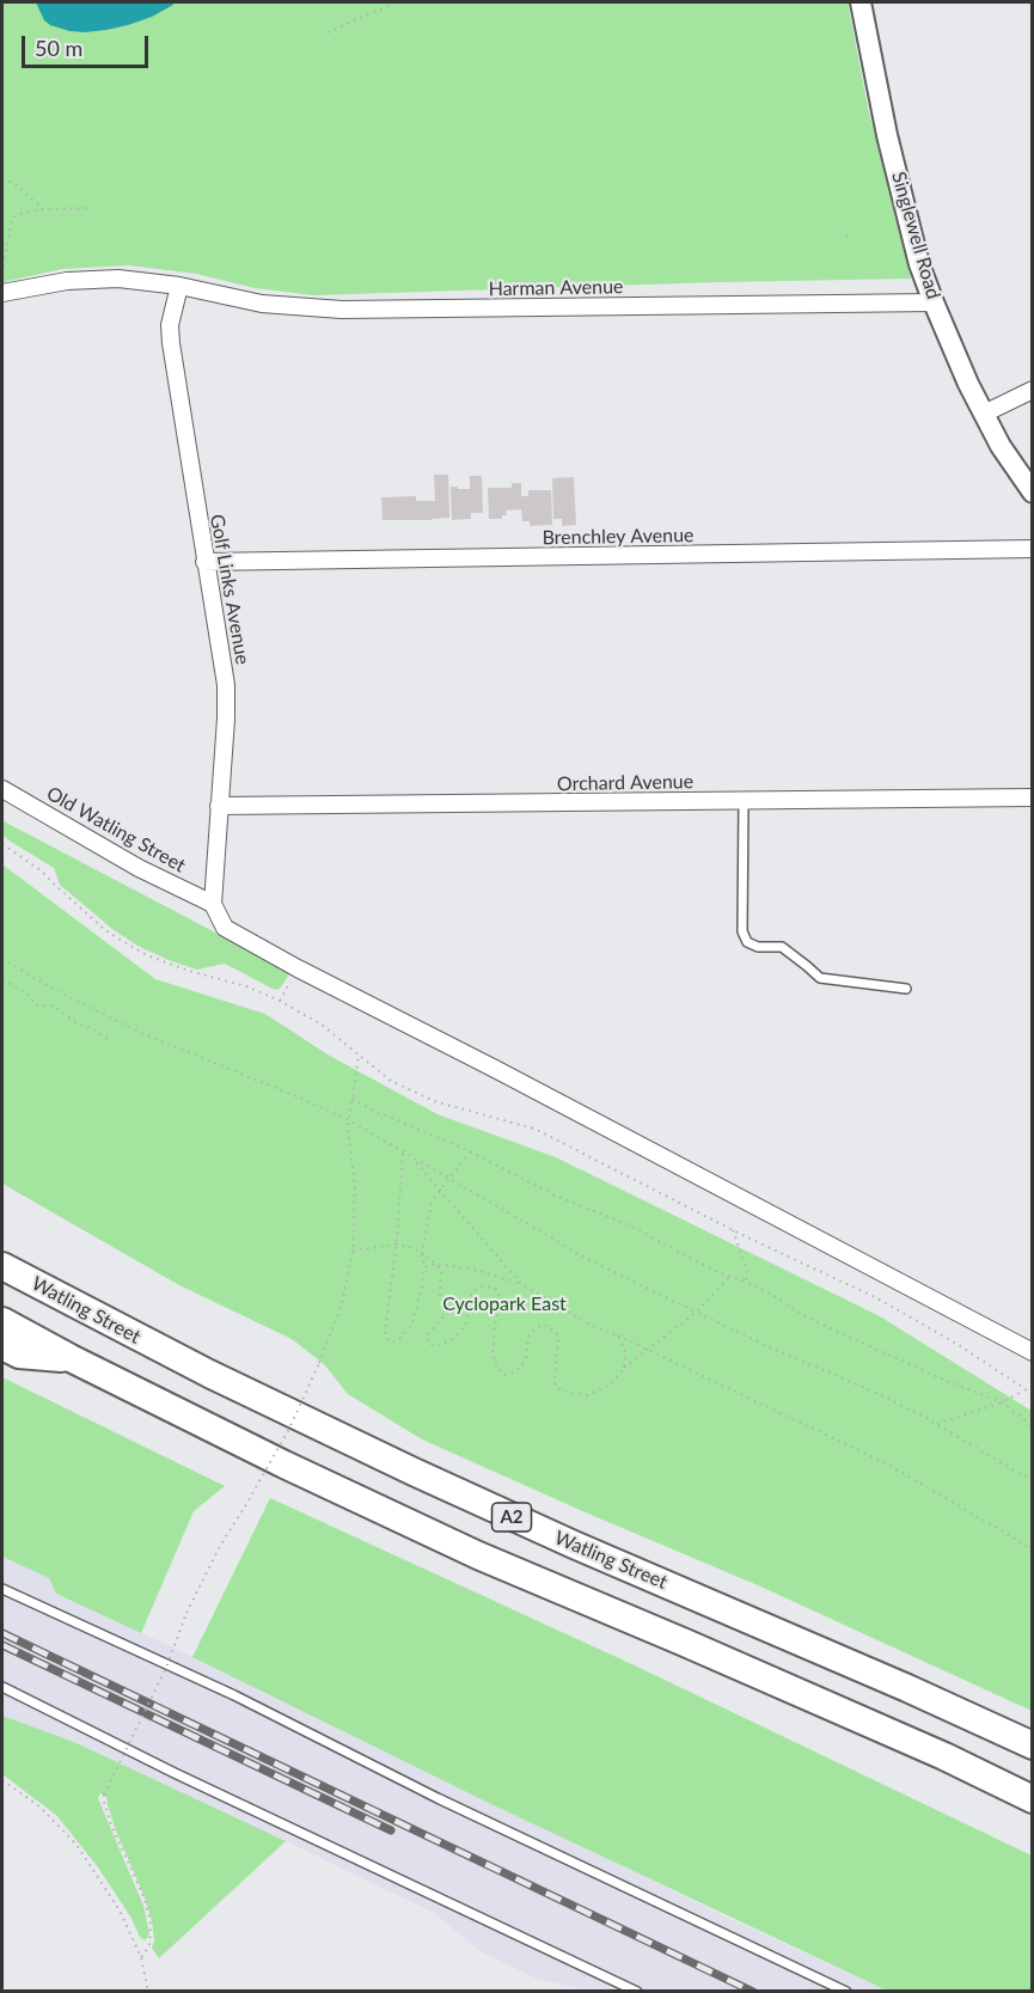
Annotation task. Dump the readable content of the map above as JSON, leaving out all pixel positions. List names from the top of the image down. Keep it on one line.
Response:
{"streets":{"highway":["Watling Street","A2"],"street":["Singlewell Road","Harman Avenue","Brenchley Avenue","Golf Links Avenue","Orchard Avenue","Old Watling Street"]},"crossings":[["Singlewell Road","Harman Avenue"],["Harman Avenue","Golf Links Avenue"],["Brenchley Avenue","Golf Links Avenue"],["Golf Links Avenue","Orchard Avenue"],["Golf Links Avenue","Old Watling Street"]],"parks":["Cyclopark East"],"scale_bar":"50 m"}
